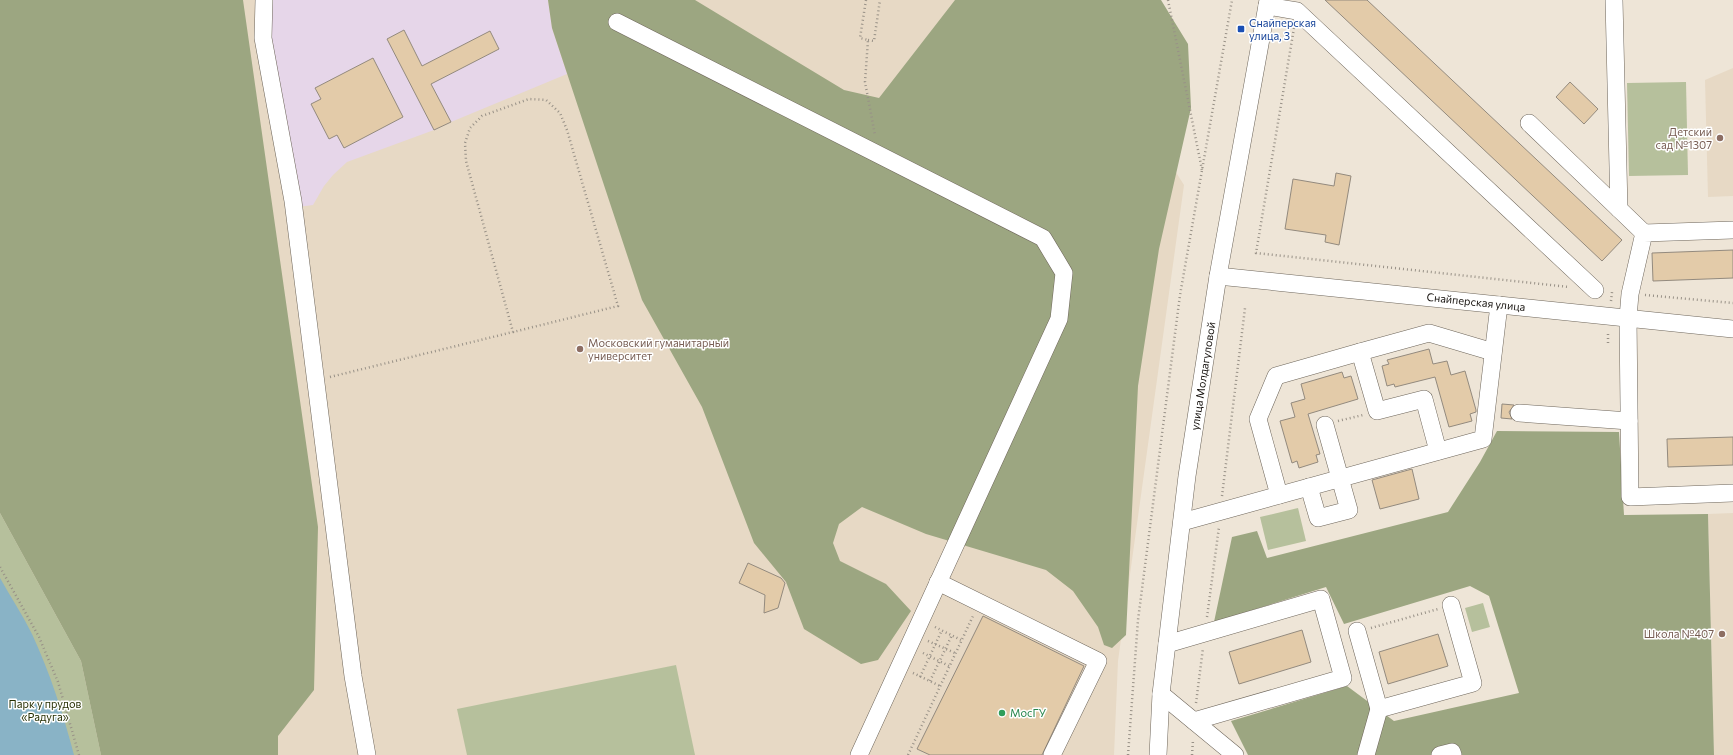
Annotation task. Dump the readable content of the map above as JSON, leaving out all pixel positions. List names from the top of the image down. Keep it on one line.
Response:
{"streets":{"street":["Снайперская улица","улица Молдагуловой"]},"crossings":[["Снайперская улица","улица Молдагуловой"]],"parks":["Парк у прудов «Радуга»"],"places":{"transit":["Снайперская улица, 3"],"other":["Детский сад №1307","Московский гуманитарный университет","Школа №407","МосГУ"]}}
